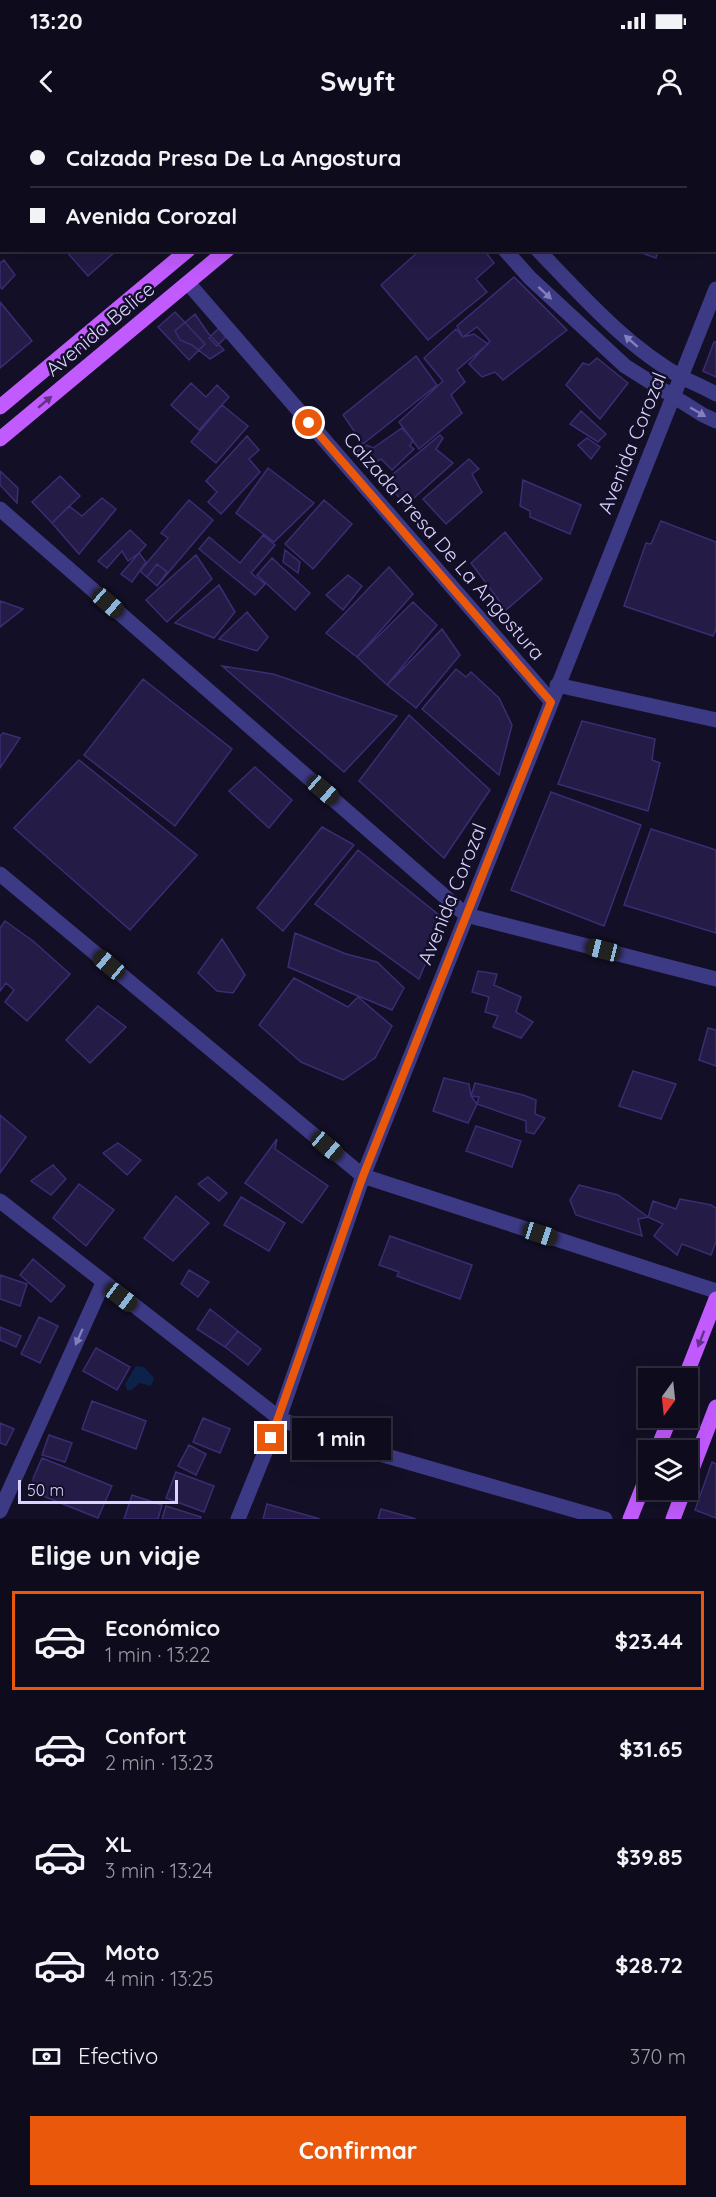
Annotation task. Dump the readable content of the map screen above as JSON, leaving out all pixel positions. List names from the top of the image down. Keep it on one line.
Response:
{"streets":{"main road":["Avenida Belice"],"street":["Avenida Corozal","Calzada Presa De La Angostura"]},"crossings":[["Avenida Belice","Calzada Presa De La Angostura"],["Avenida Corozal","Calzada Presa De La Angostura"]],"scale_bar":"50 m","north":"bottom","page":{"status":"13:20","header":"Swyft","banner":["Calzada Presa De La Angostura","Avenida Corozal"],"bubble":"1 min","scale":"50 m","heading":"Elige un viaje","list":[{"name":"Económico","note":"1 min · 13:22","value":"$23.44"},{"name":"Confort","note":"2 min · 13:23","value":"$31.65"},{"name":"XL","note":"3 min · 13:24","value":"$39.85"},{"name":"Moto","note":"4 min · 13:25","value":"$28.72"}],"pay":["Efectivo","370 m"],"buttons":"Confirmar"}}
